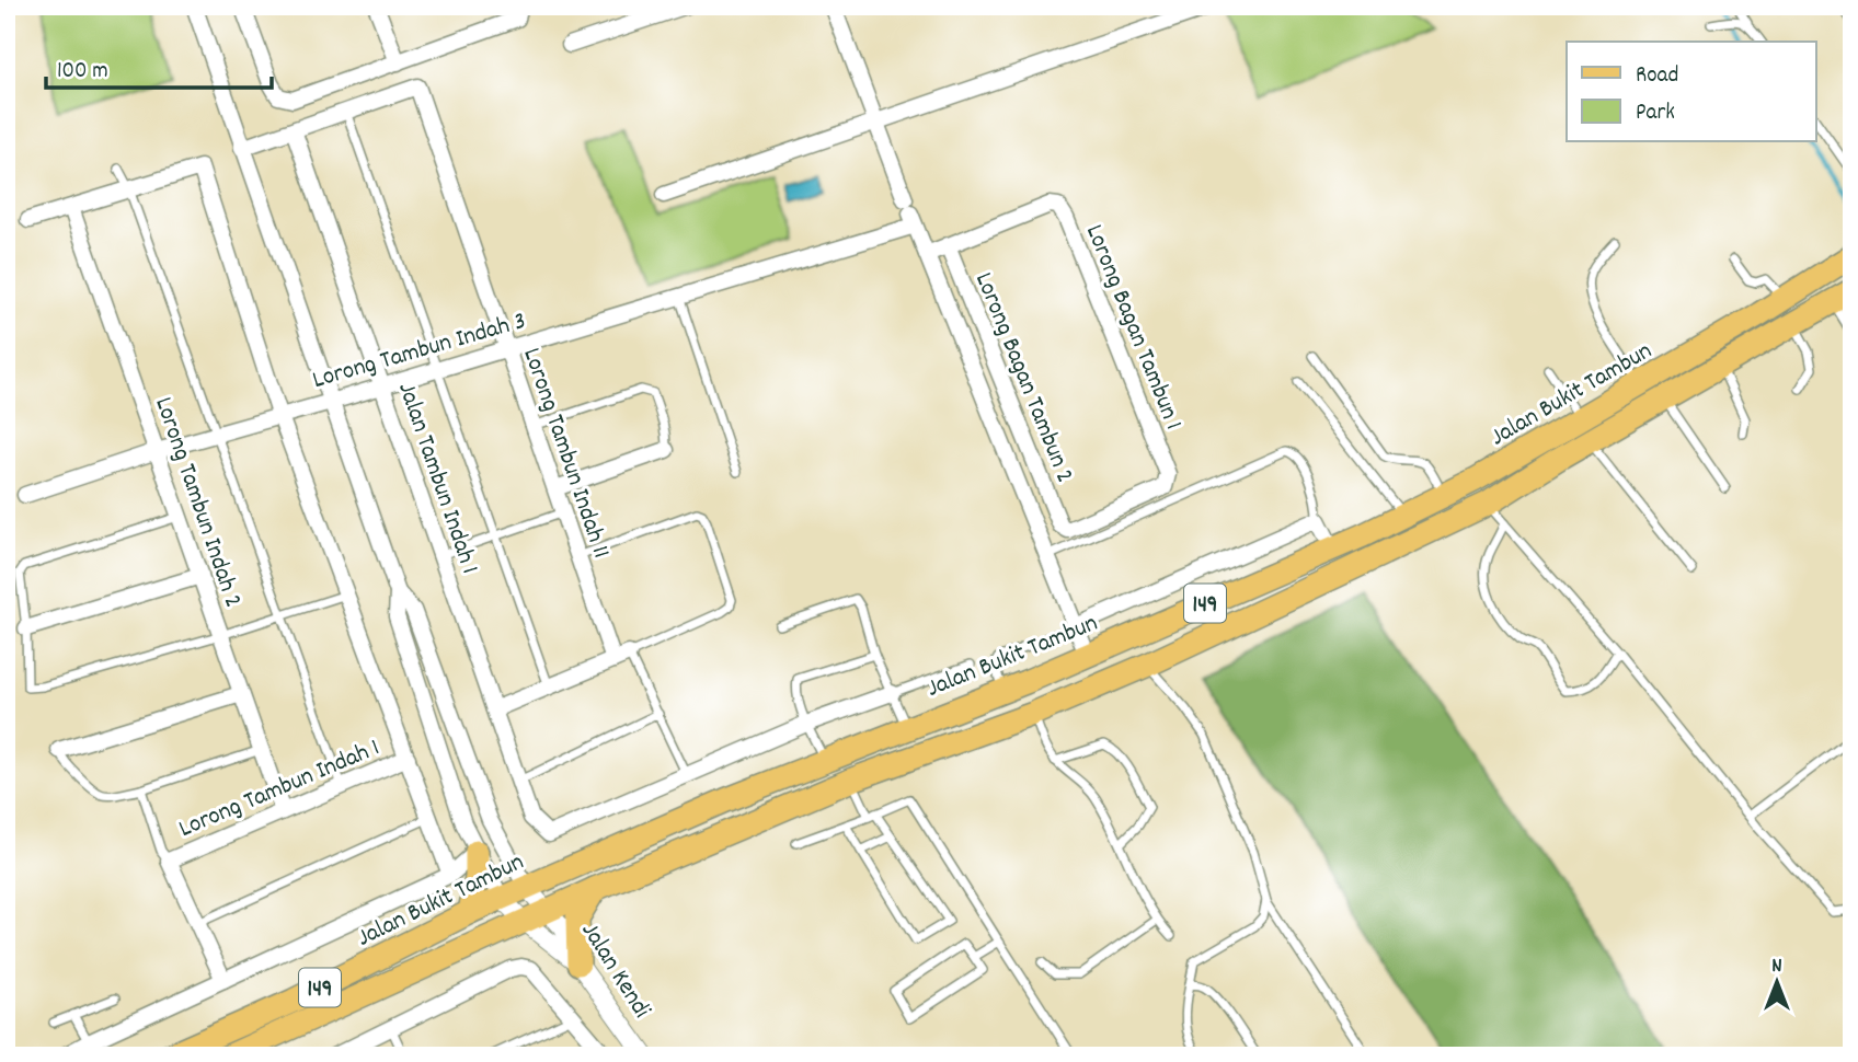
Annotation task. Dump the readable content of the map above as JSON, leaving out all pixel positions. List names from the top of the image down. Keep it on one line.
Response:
{"streets":{"main road":["Jalan Bukit Tambun","149"],"street":["Lorong Bagan Tambun 1","Lorong Tambun Indah 3","Lorong Bagan Tambun 2","Lorong Tambun Indah 11","Jalan Tambun Indah 1","Lorong Tambun Indah 2","Lorong Tambun Indah 1","Jalan Kendi"]},"crossings":[["Lorong Bagan Tambun 1","Lorong Bagan Tambun 2"],["Lorong Tambun Indah 3","Lorong Tambun Indah 11"],["Lorong Tambun Indah 3","Jalan Tambun Indah 1"],["Lorong Tambun Indah 3","Lorong Tambun Indah 2"],["Jalan Bukit Tambun","Jalan Tambun Indah 1"],["Jalan Bukit Tambun","Jalan Kendi"],["Lorong Tambun Indah 2","Lorong Tambun Indah 1"]],"legend":["Road","Park"],"scale_bar":"100 m","north":"top"}
